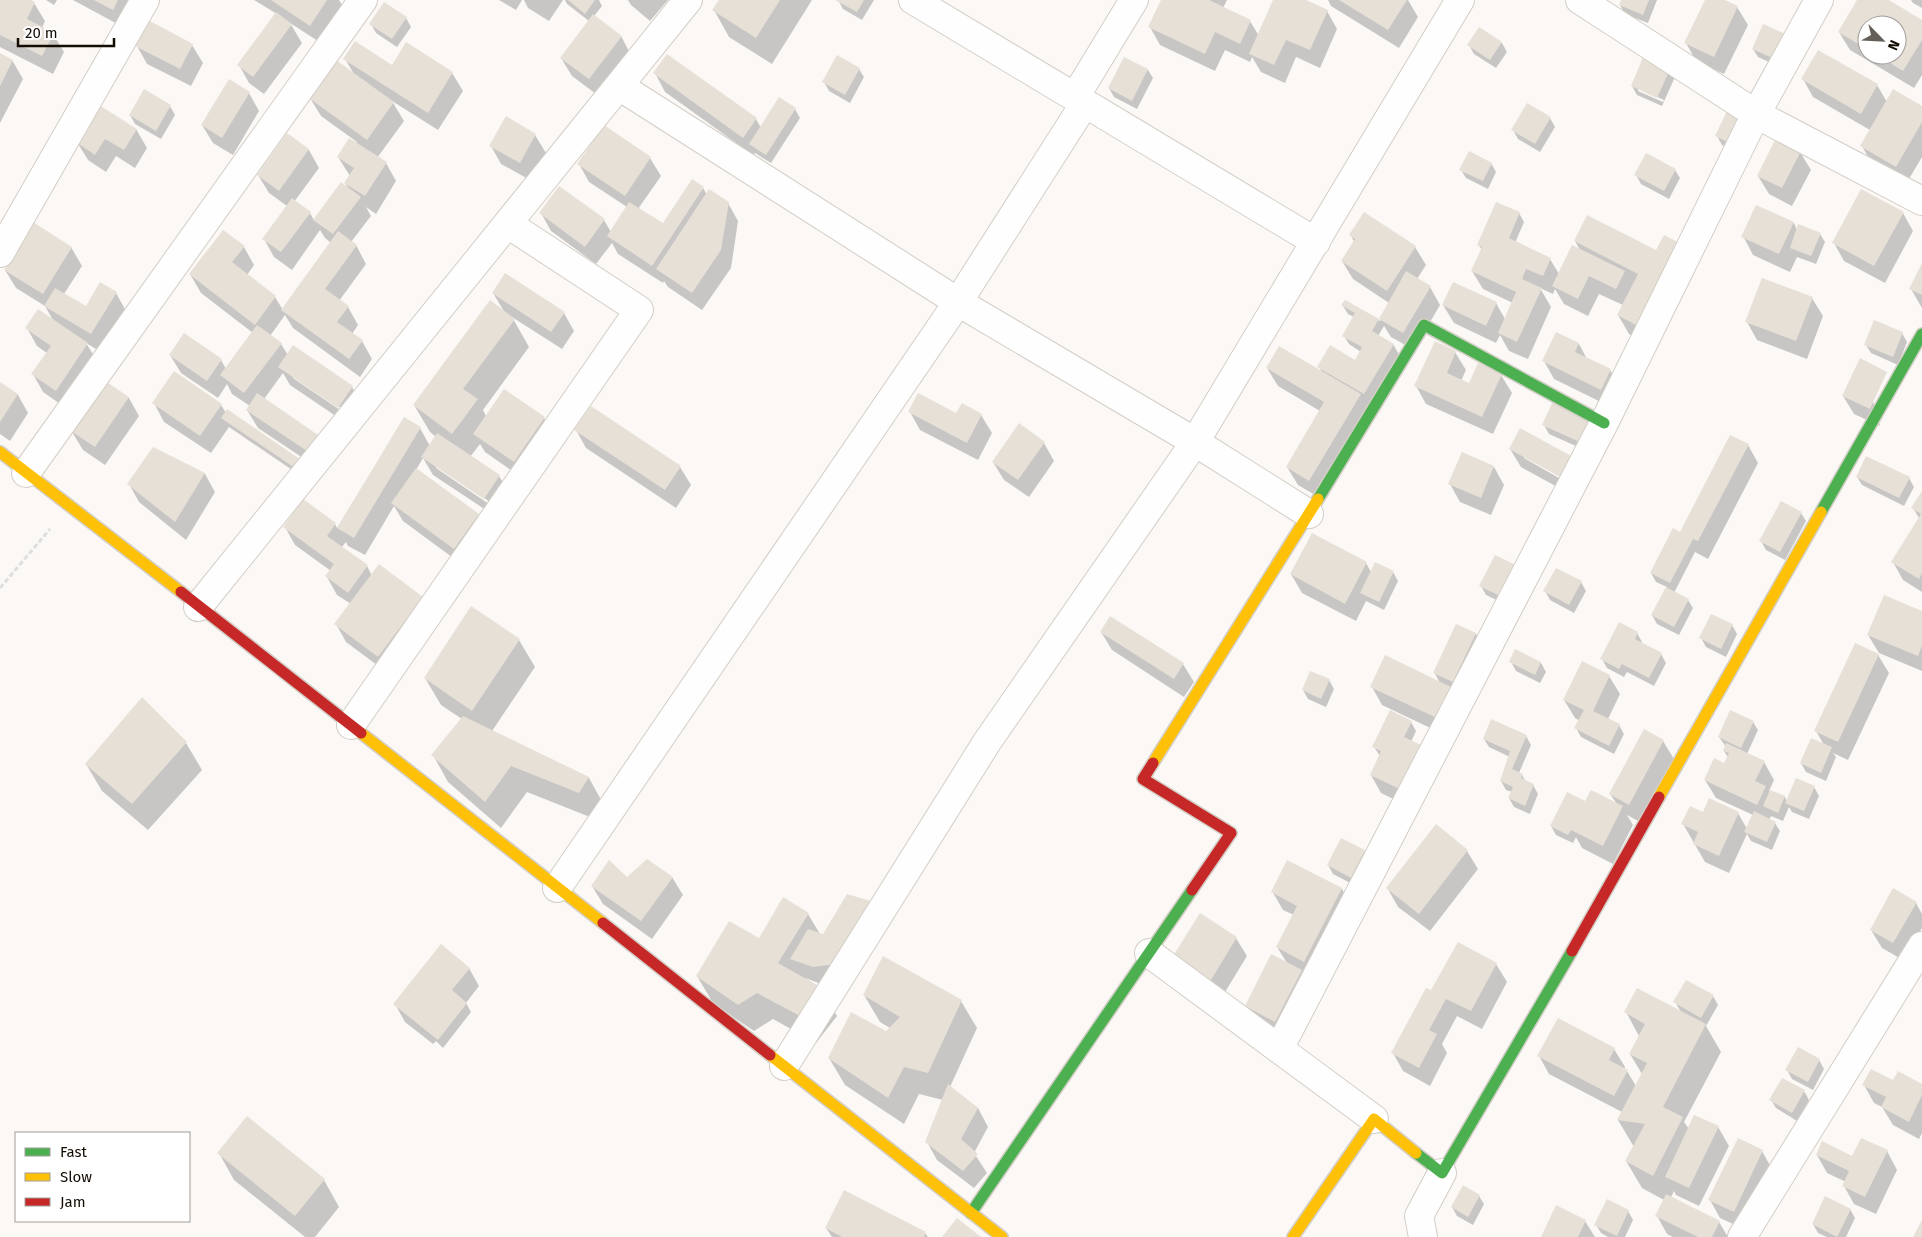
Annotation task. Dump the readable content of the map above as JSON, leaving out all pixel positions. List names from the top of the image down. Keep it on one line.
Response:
{"legend":["Fast","Slow","Jam"],"scale_bar":"20 m","north":"bottom right"}
